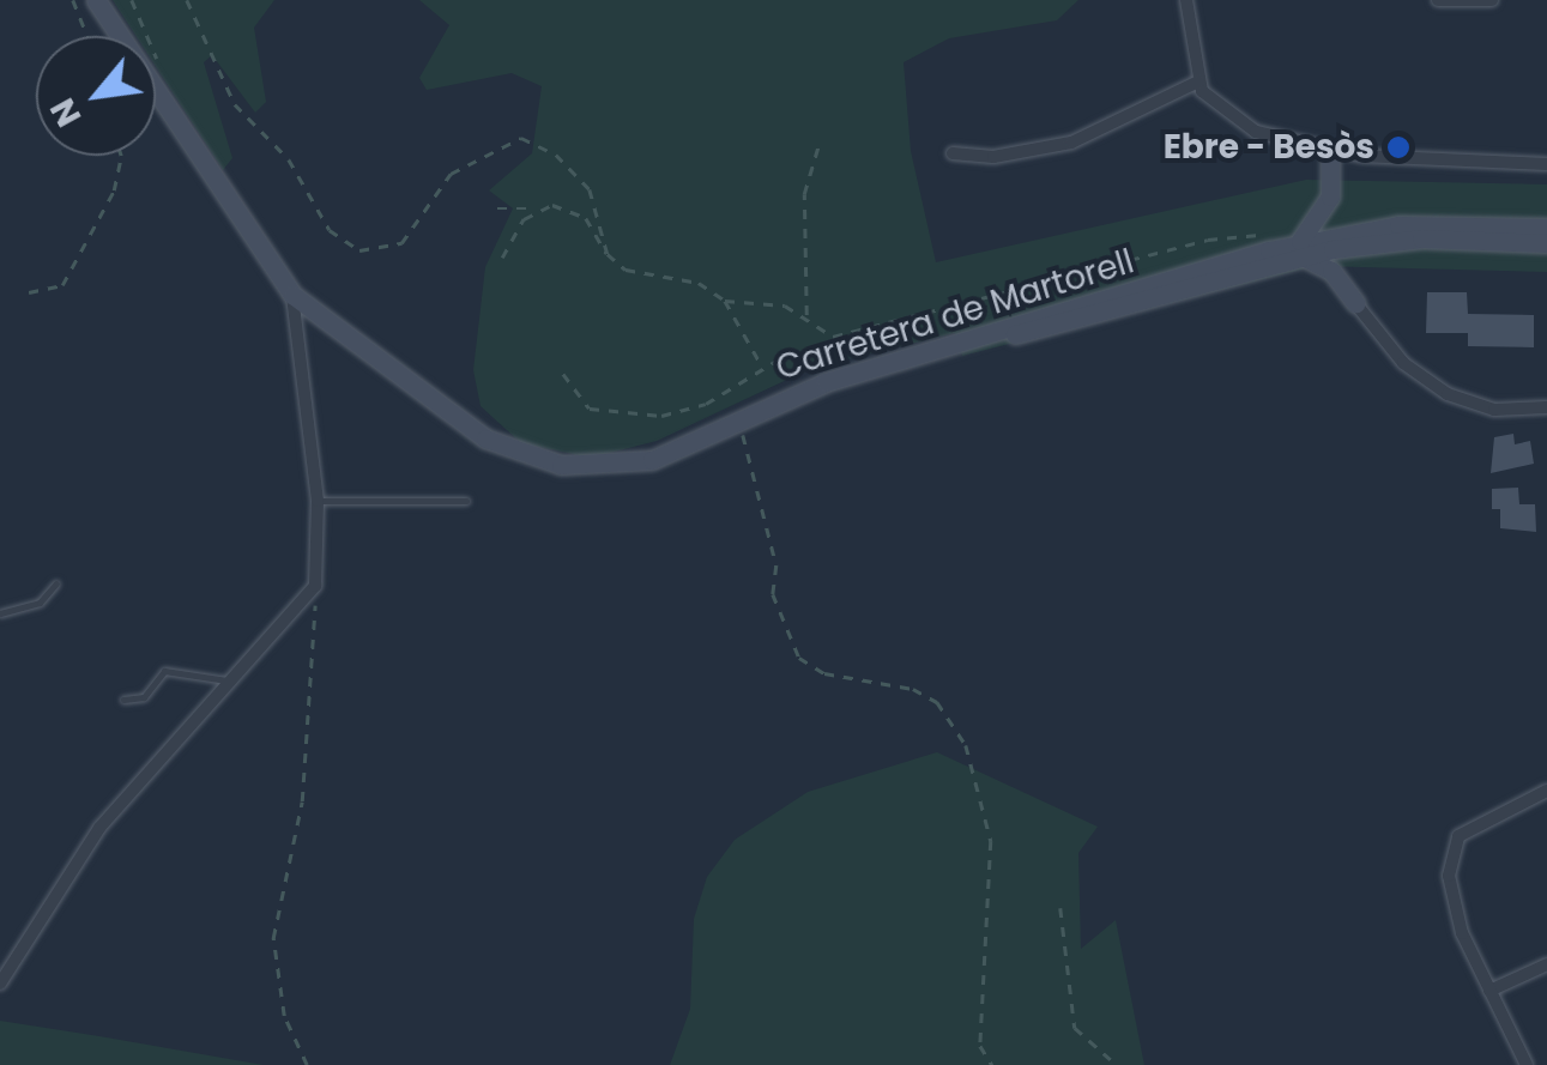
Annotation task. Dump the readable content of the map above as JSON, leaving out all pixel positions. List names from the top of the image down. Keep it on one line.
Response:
{"streets":{"main road":["Carretera de Martorell"]},"places":["Ebre - Besòs"],"north":"bottom left"}
